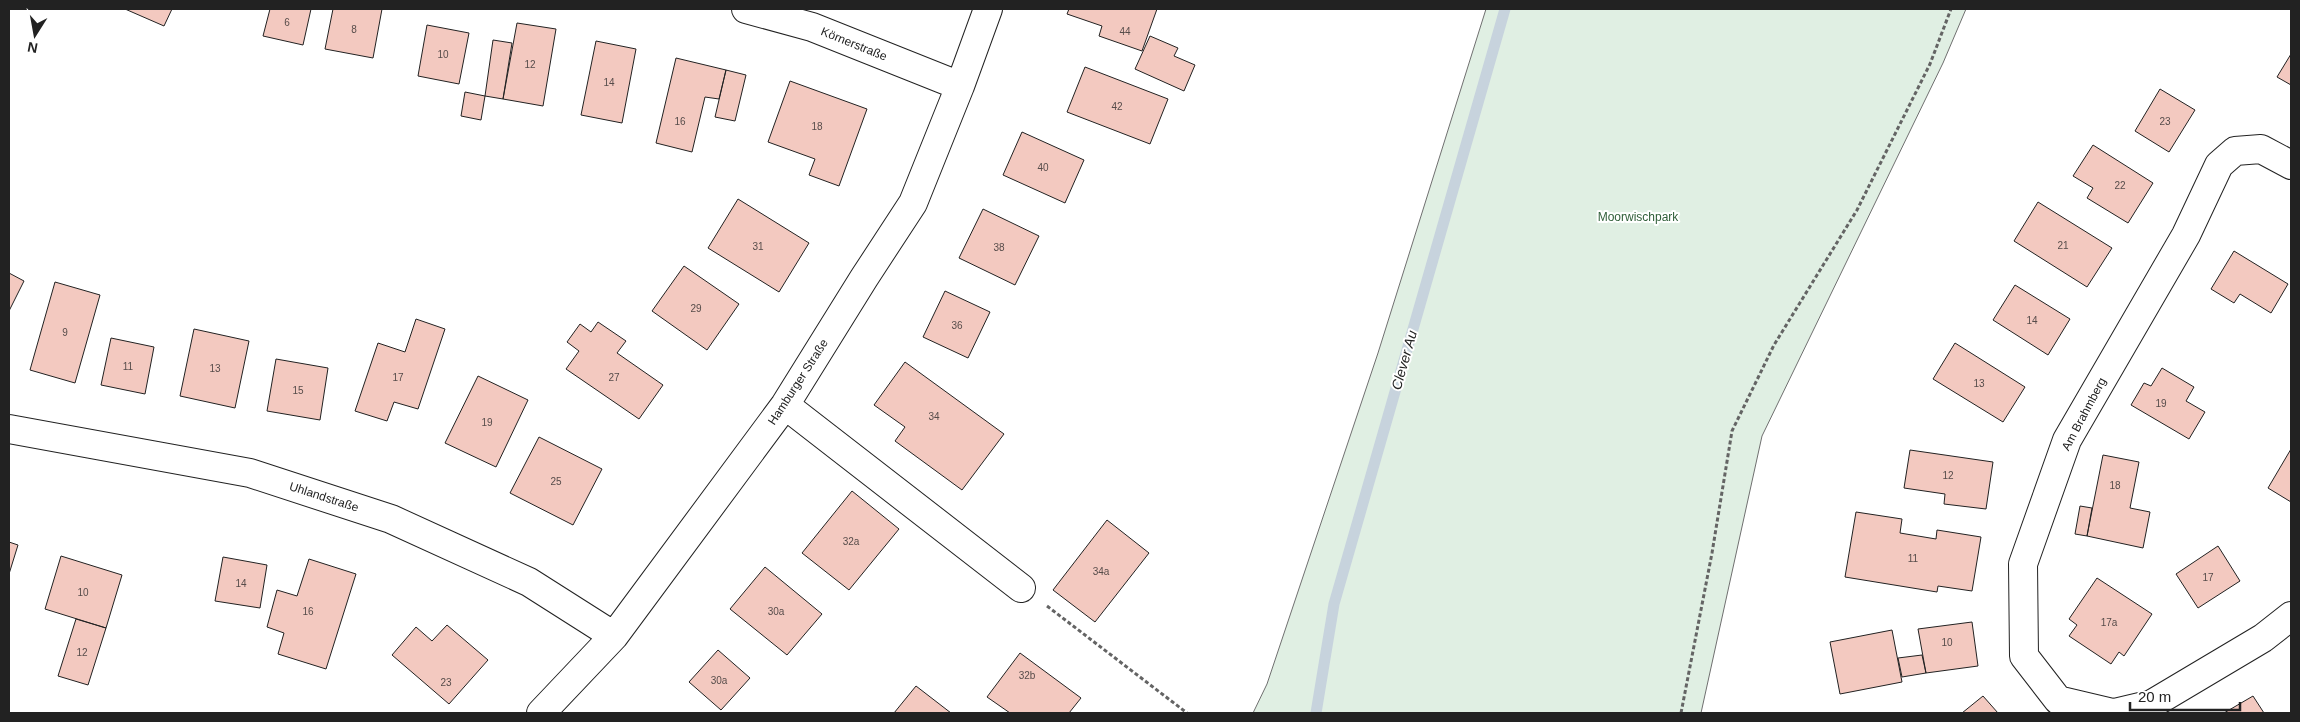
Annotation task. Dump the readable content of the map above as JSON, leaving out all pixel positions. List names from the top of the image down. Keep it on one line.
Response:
{"streets":{"street":["Körnerstraße","Hamburger Straße","Am Brahmberg","Uhlandstraße"]},"crossings":[["Körnerstraße","Hamburger Straße"],["Hamburger Straße","Uhlandstraße"]],"water":["Clever Au"],"parks":["Moorwischpark"],"house_numbers":["6","8","44","10","12","14","42","16","23","18","40","22","21","31","38","29","14","36","9","11","13","17","27","13","15","19","34","19","12","25","18","32a","11","34a","17","14","10","16","30a","17a","10","12","32b","30a","23"],"scale_bar":"20 m","north":"bottom"}
